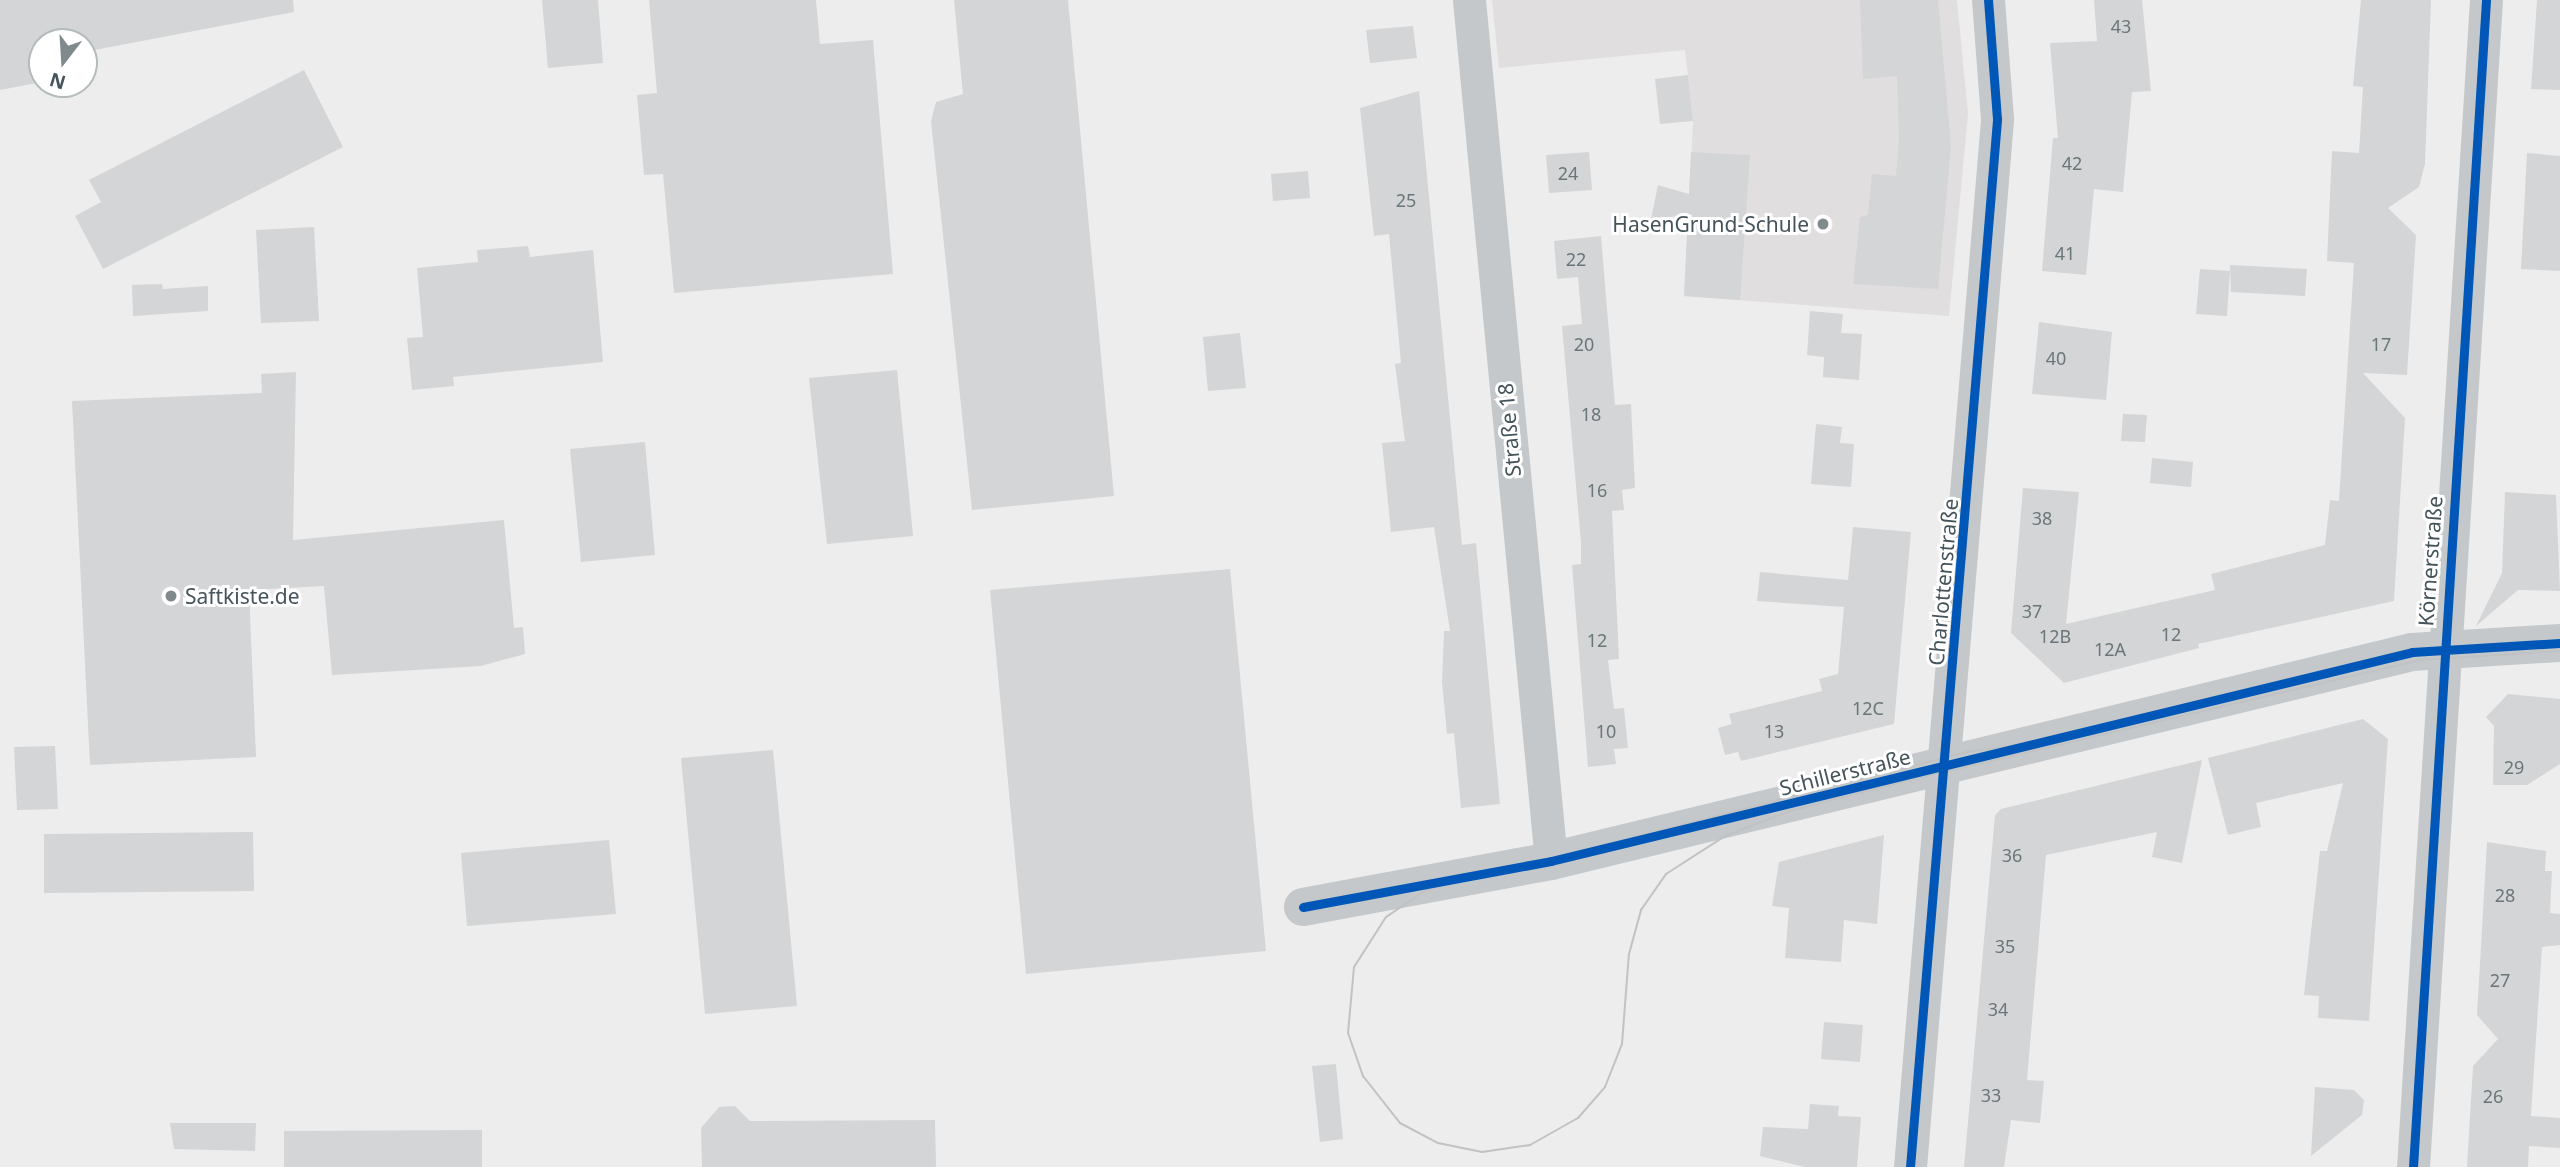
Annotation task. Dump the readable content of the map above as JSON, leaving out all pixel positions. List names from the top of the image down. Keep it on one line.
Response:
{"streets":{"street":["Straße 18","Körnerstraße","Charlottenstraße","Schillerstraße"]},"crossings":[["Straße 18","Schillerstraße"],["Körnerstraße","Schillerstraße"],["Charlottenstraße","Schillerstraße"]],"places":["HasenGrund-Schule","Saftkiste.de"],"house_numbers":["43","42","24","25","41","22","20","17","40","18","16","38","37","12","12B","12","12A","12C","10","13","29","36","28","35","27","34","33","26"],"north":"bottom"}
